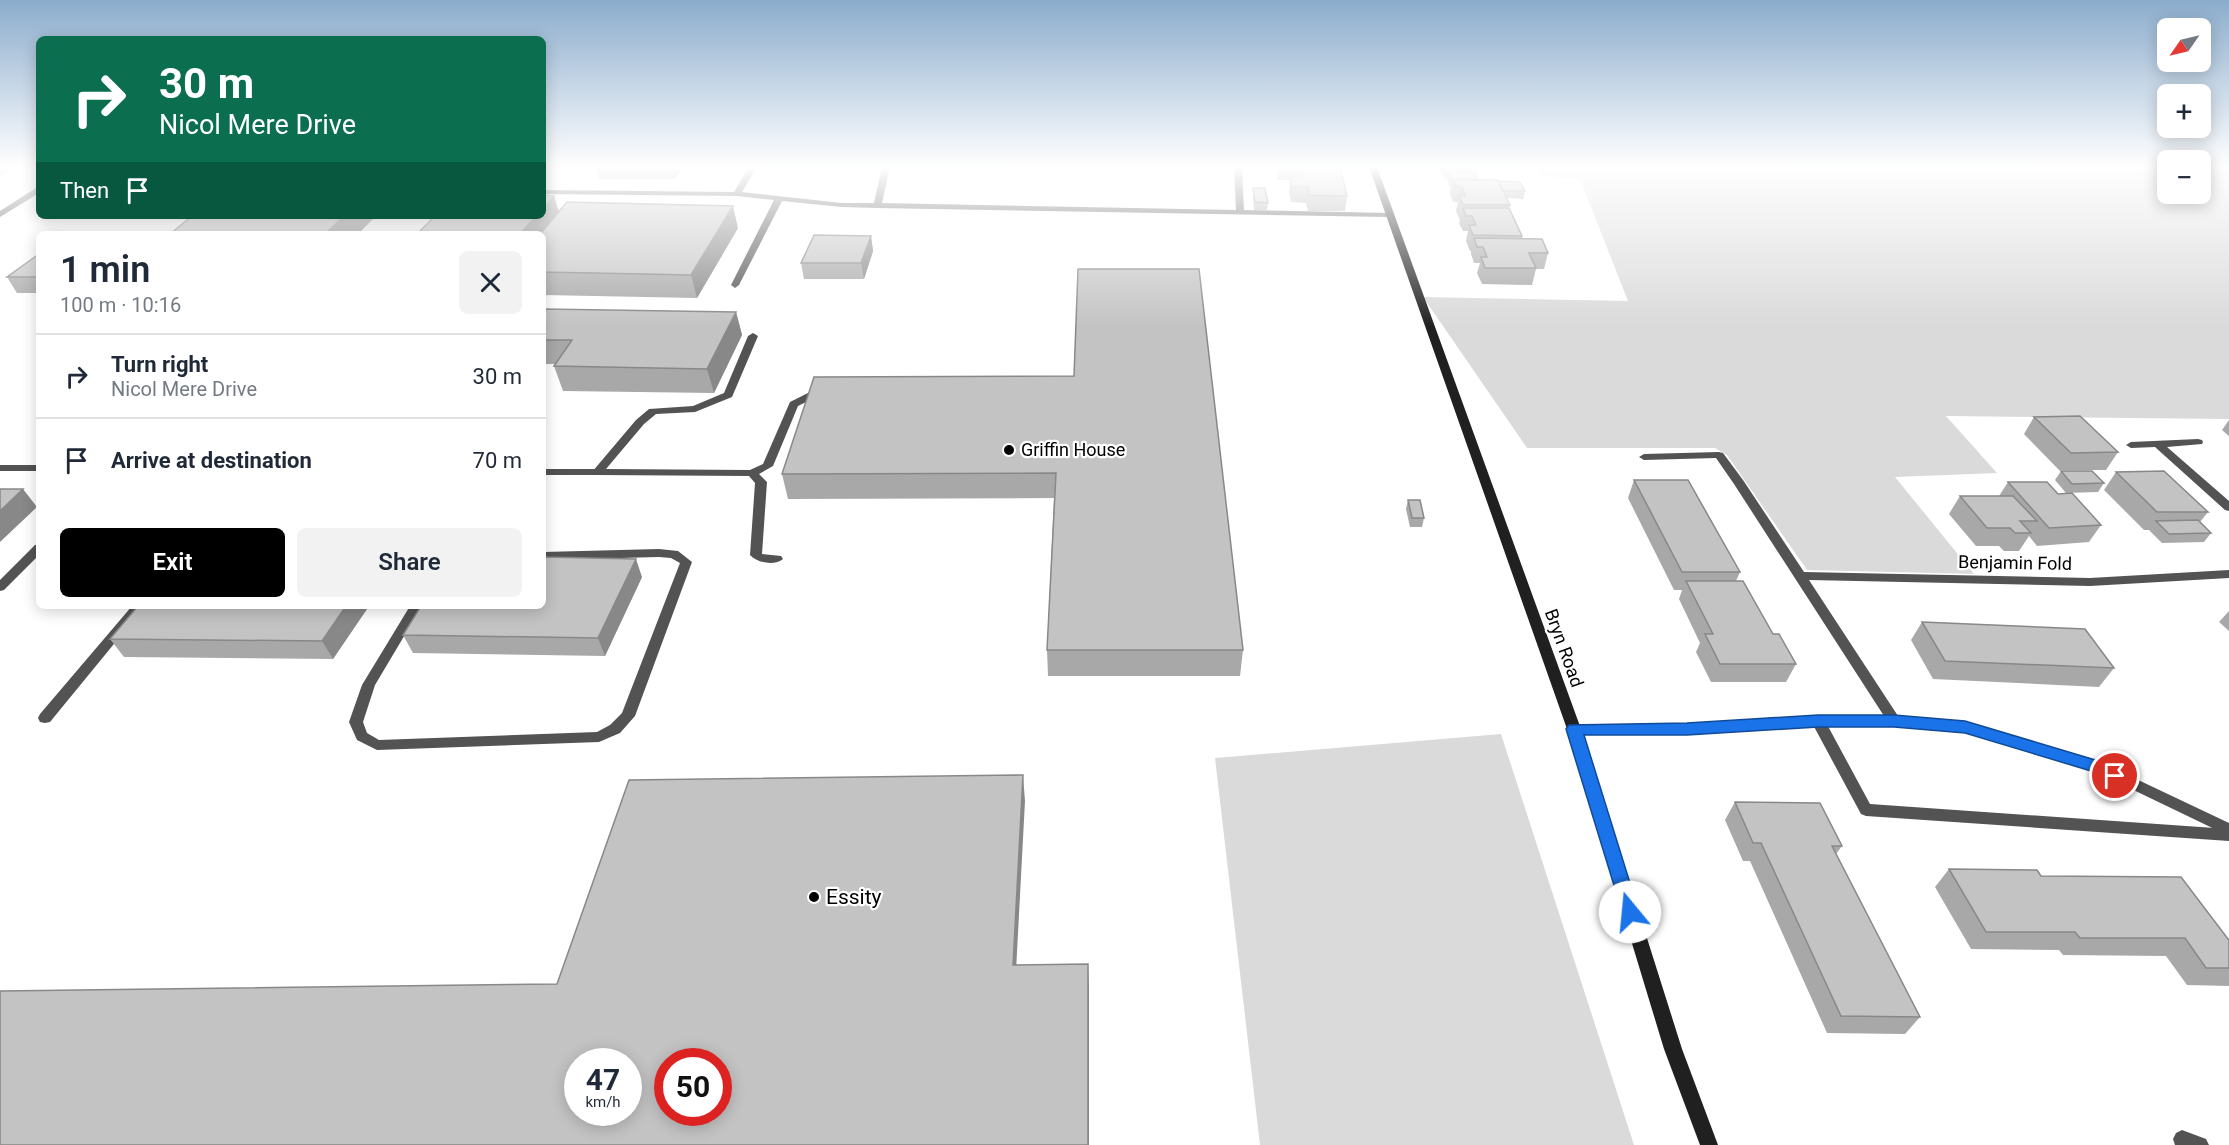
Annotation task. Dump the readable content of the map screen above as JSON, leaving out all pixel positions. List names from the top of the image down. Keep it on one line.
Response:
{"streets":{"main road":["Bryn Road"],"street":["Benjamin Fold"]},"places":["Griffin House","Essity"],"north":"bottom left","page":{"map_buttons":["+","−"],"turn":["30 m","Nicol Mere Drive"],"then":"Then","heading":["1 min","100 m · 10:16"],"list":[{"name":"Turn right","note":"Nicol Mere Drive","value":"30 m"},{"name":"Arrive at destination","value":"70 m"}],"buttons":["Exit","Share"],"speed":"47 km/h","limit":"50"}}
